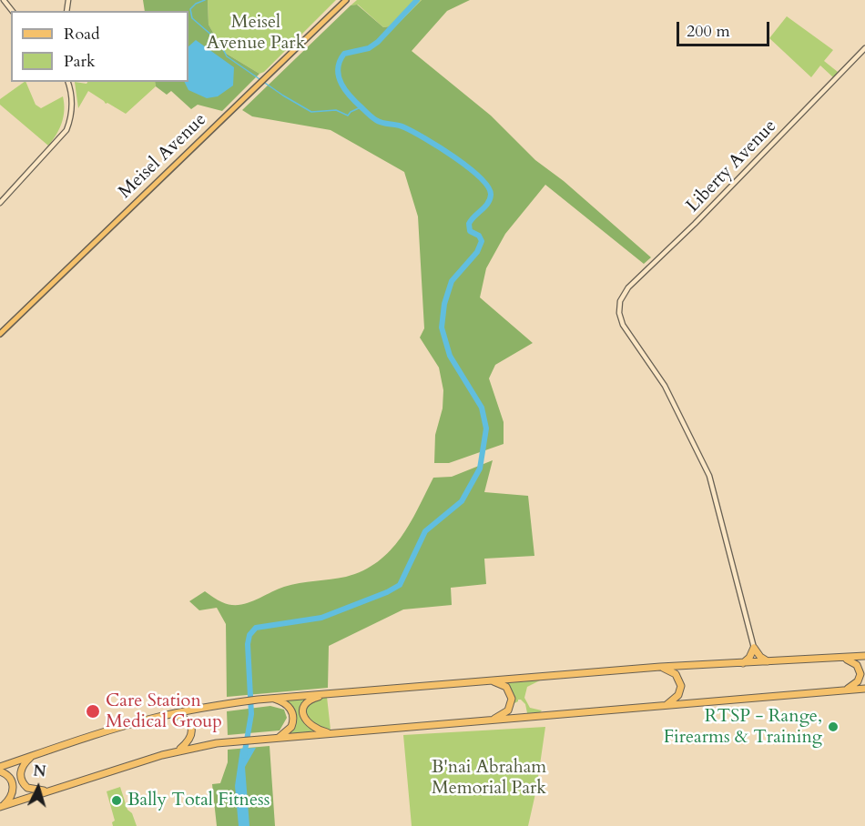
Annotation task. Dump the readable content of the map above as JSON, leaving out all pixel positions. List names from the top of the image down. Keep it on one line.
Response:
{"streets":{"main road":["Meisel Avenue"],"street":["Liberty Avenue"]},"parks":["Meisel Avenue Park","B'nai Abraham Memorial Park"],"places":["Care Station Medical Group","RTSP - Range, Firearms & Training","Bally Total Fitness"],"legend":["Road","Park"],"scale_bar":"200 m","north":"top"}
